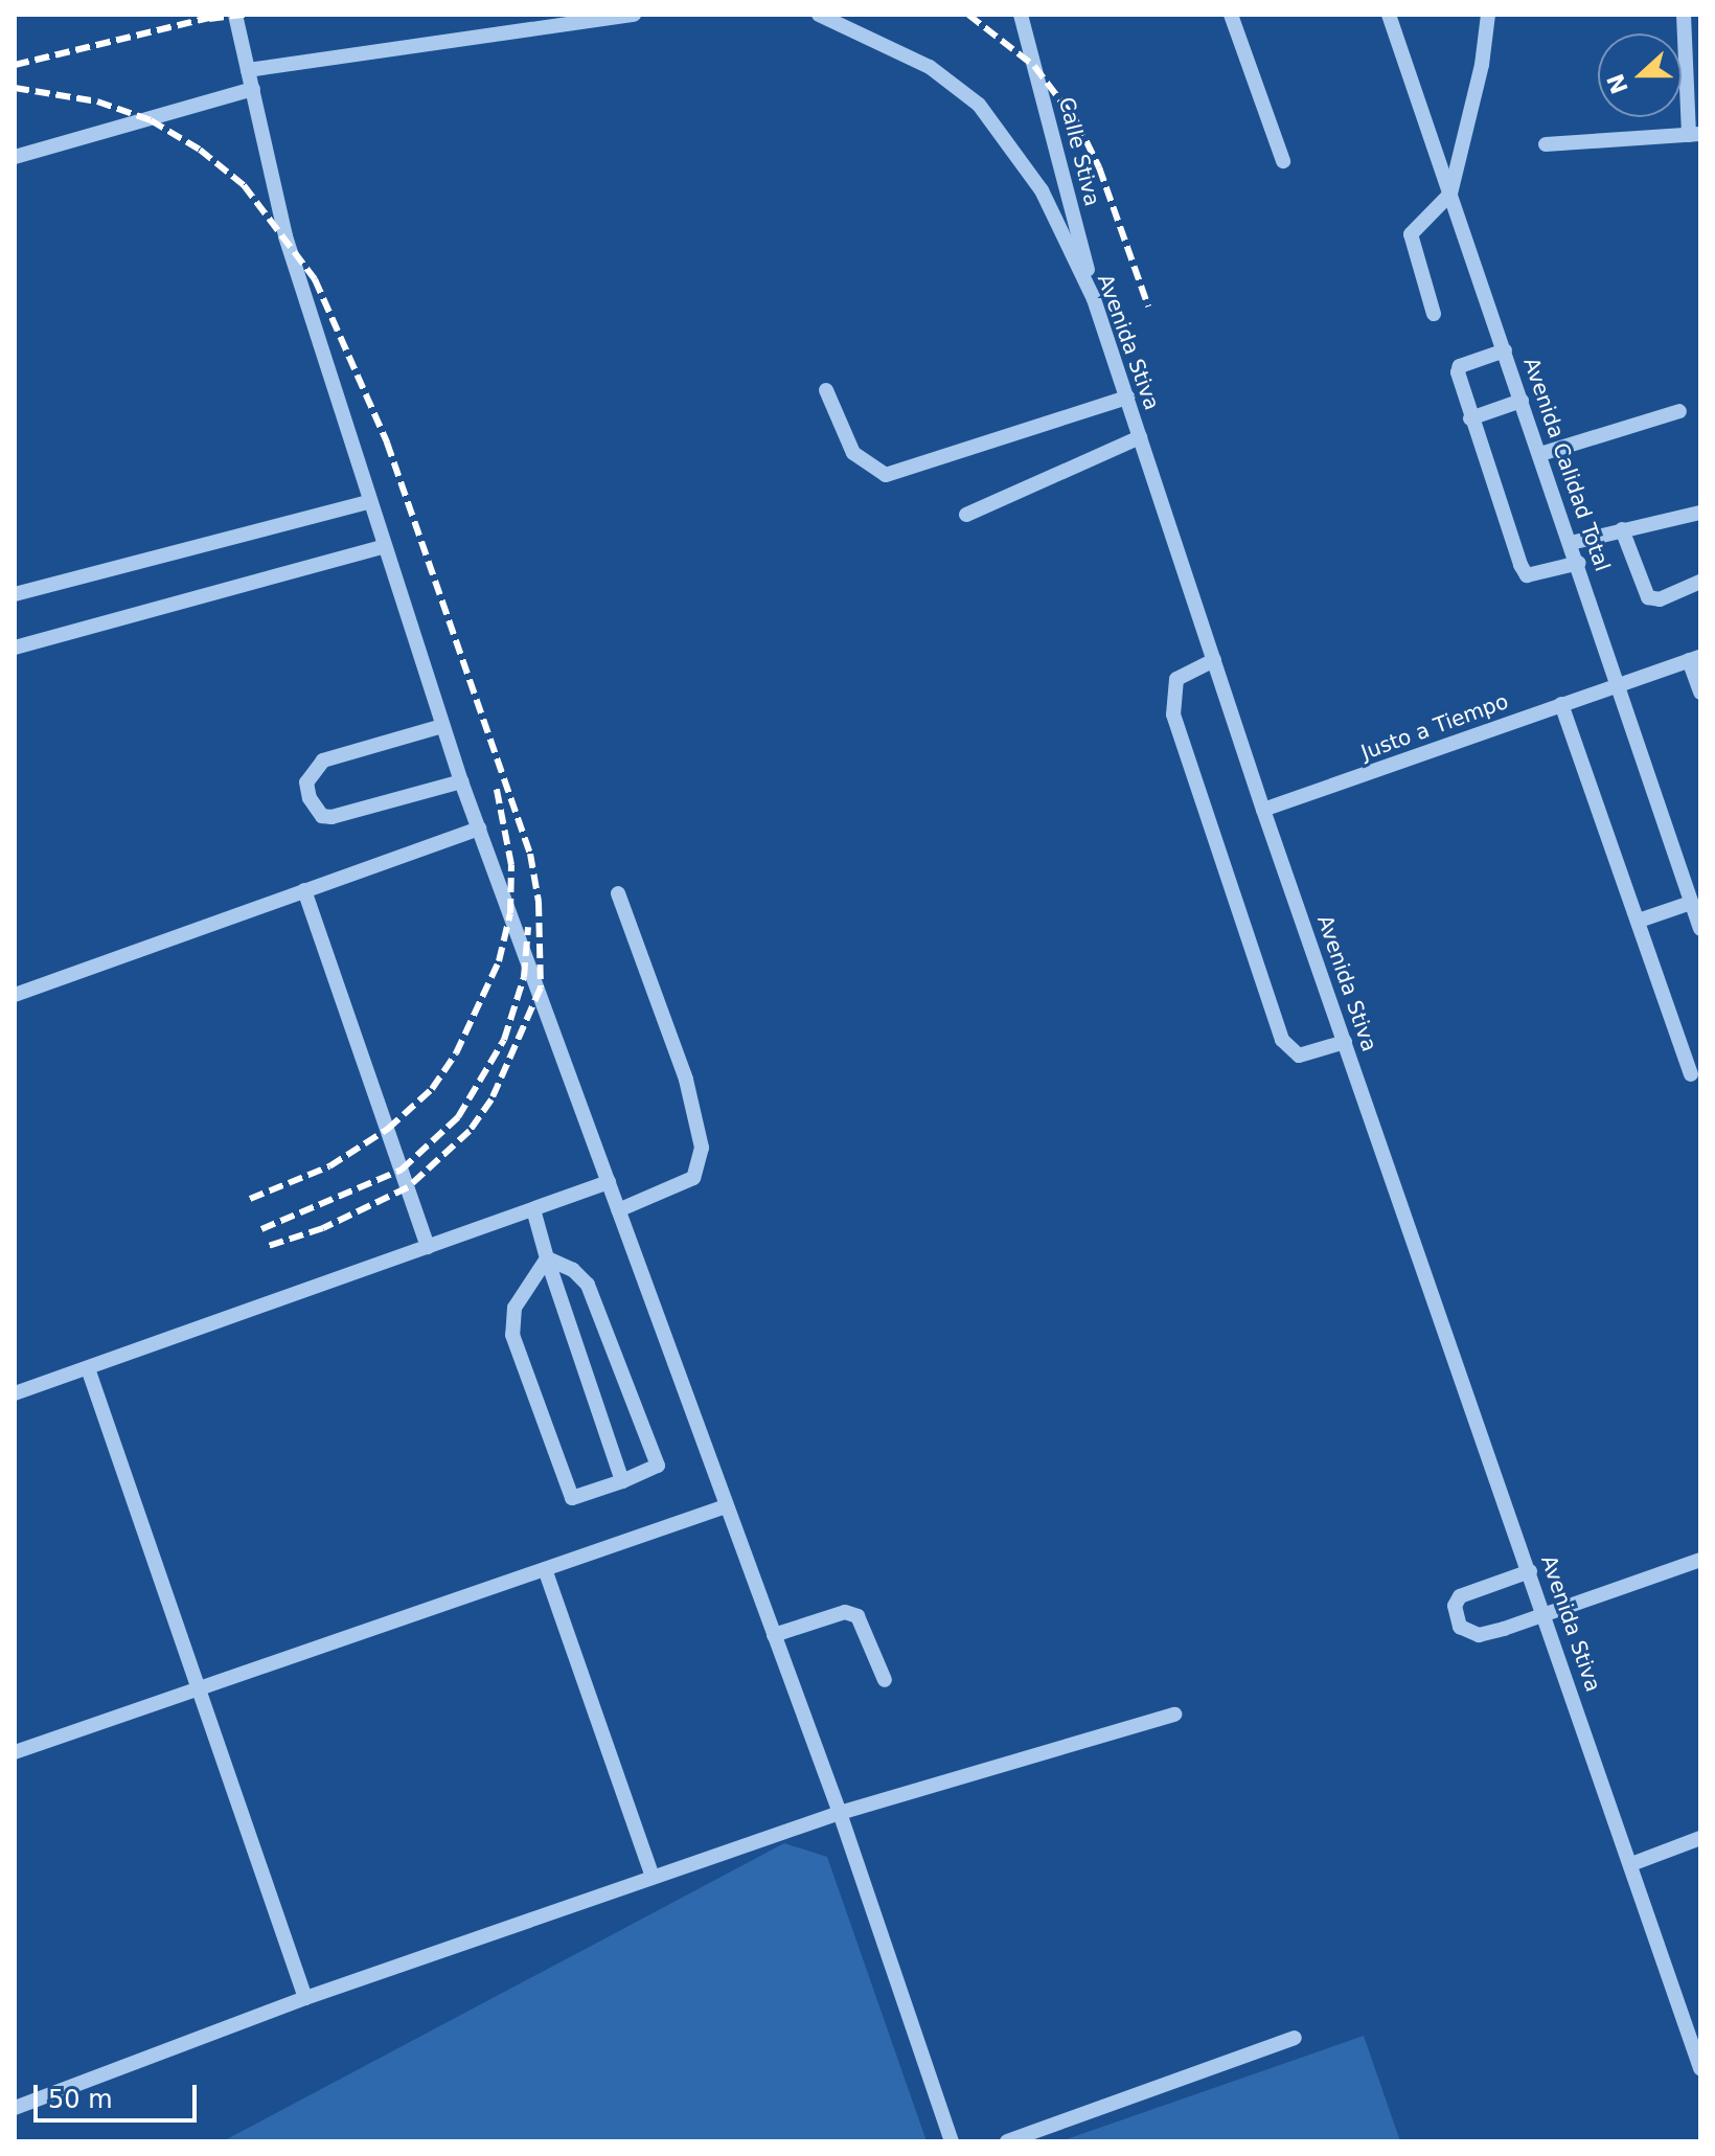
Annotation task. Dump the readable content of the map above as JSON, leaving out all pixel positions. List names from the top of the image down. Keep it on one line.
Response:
{"streets":{"street":["Calle Stiva","Avenida Stiva","Avenida Calidad Total","Justo a Tiempo"]},"crossings":[["Calle Stiva","Avenida Stiva"],["Avenida Stiva","Justo a Tiempo"],["Avenida Calidad Total","Justo a Tiempo"]],"scale_bar":"50 m","north":"left"}
